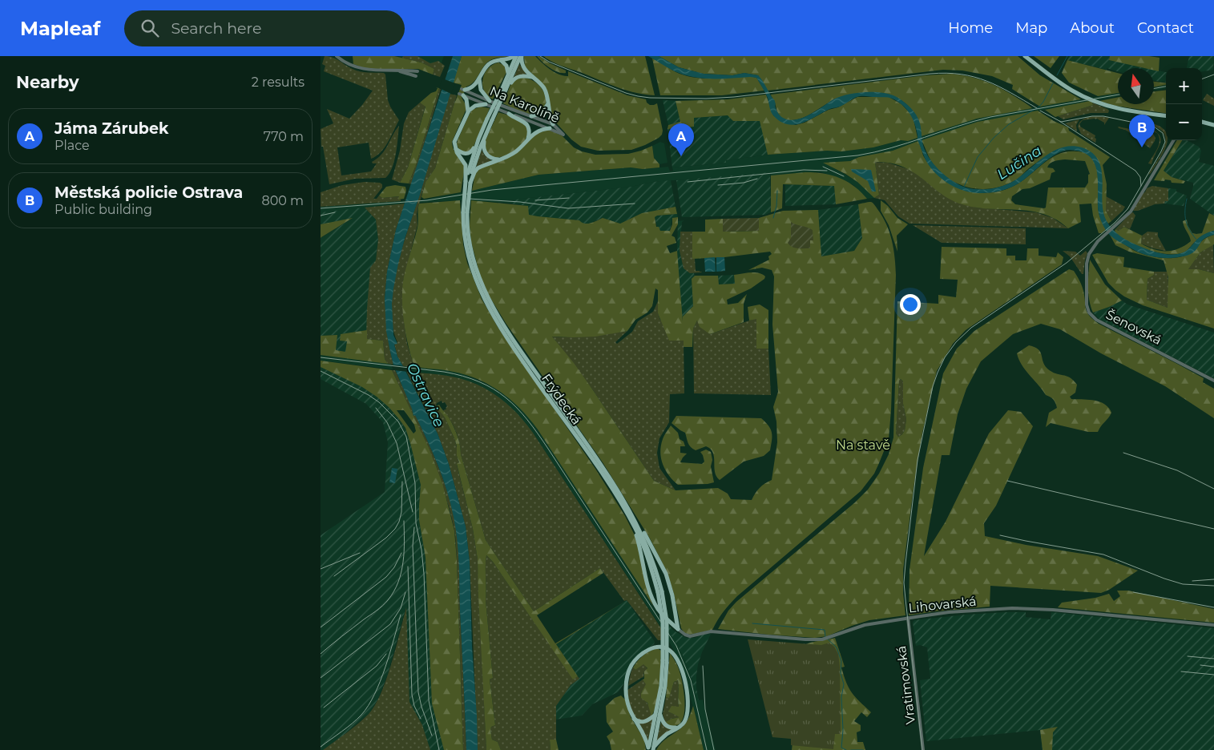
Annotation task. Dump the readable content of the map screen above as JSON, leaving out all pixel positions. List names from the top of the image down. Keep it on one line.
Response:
{"streets":{"main road":["Frýdecká"],"street":["Na Karolíně","Šenovská","Lihovarská","Vratimovská"]},"crossings":[["Lihovarská","Vratimovská"]],"water":["Lučina","Ostravice"],"parks":["Na stavě"],"north":"top","page":{"header":"Mapleaf","search":"Search here","nav":["Home","Map","About","Contact"],"heading":["Nearby","2 results"],"map_buttons":["+","−"],"list":[{"mark":"A","name":"Jáma Zárubek","note":"Place","value":"770 m"},{"mark":"B","name":"Městská policie Ostrava","note":"Public building","value":"800 m"}],"pins":["B","A"]}}
